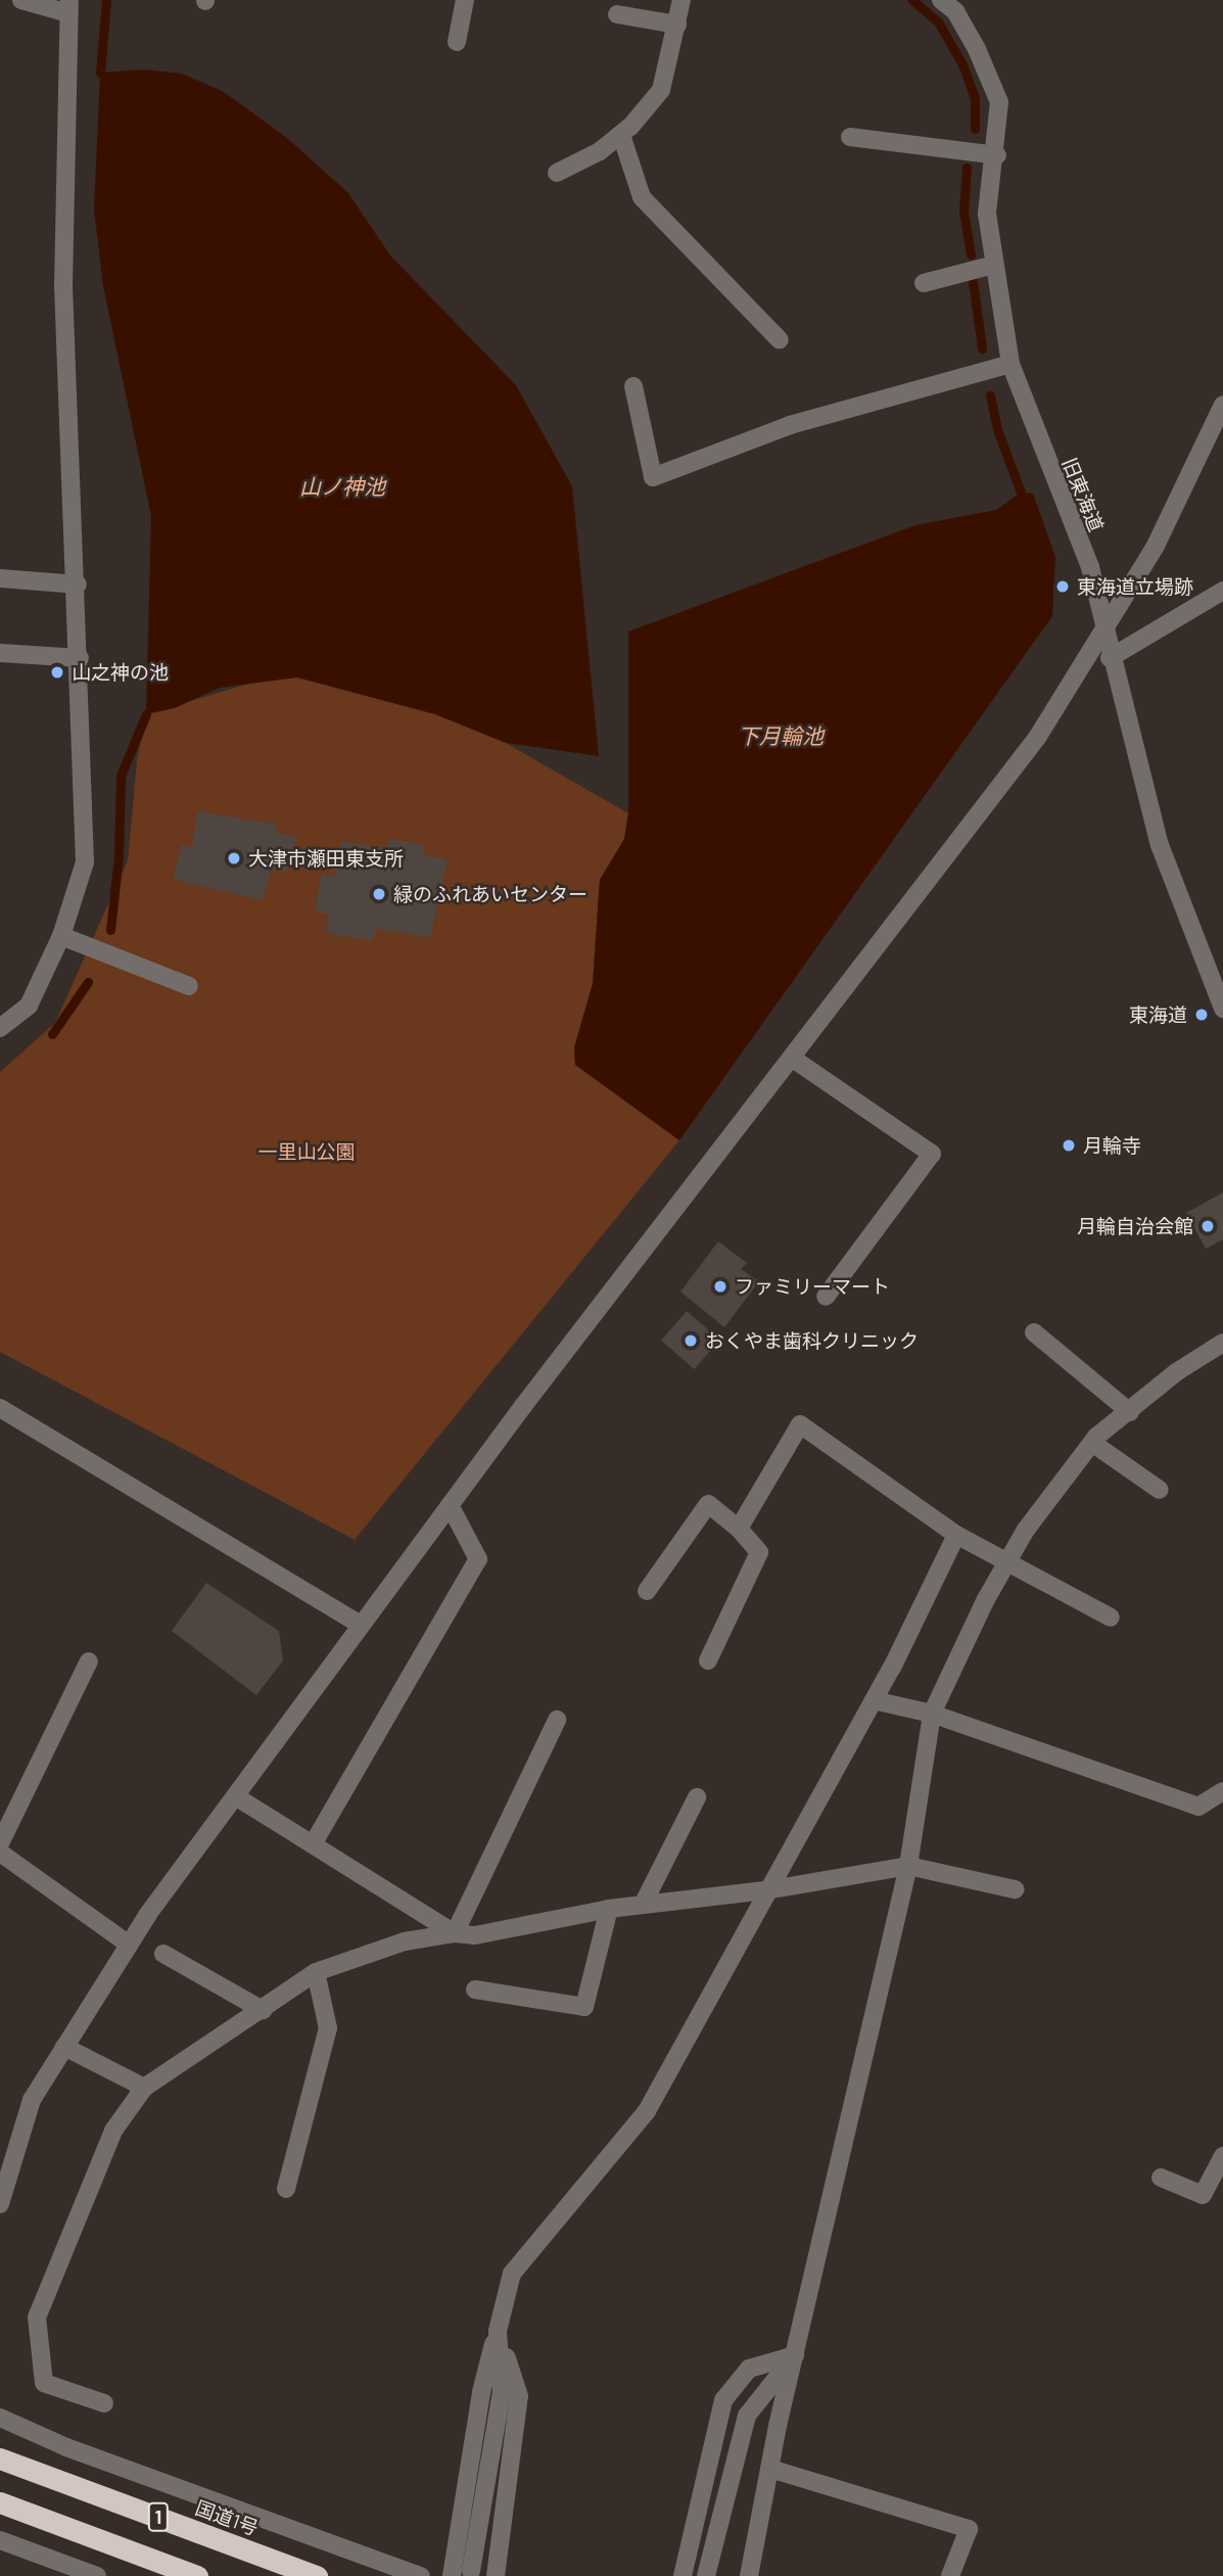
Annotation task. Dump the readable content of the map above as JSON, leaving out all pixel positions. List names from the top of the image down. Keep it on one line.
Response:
{"streets":{"highway":["1","国道1号"],"street":["旧東海道"]},"water":["山ノ神池","下月輪池"],"parks":["一里山公園"],"places":["東海道立場跡","山之神の池","大津市瀬田東支所","緑のふれあいセンター","東海道","月輪寺","月輪自治会館","ファミリーマート","おくやま歯科クリニック"]}
